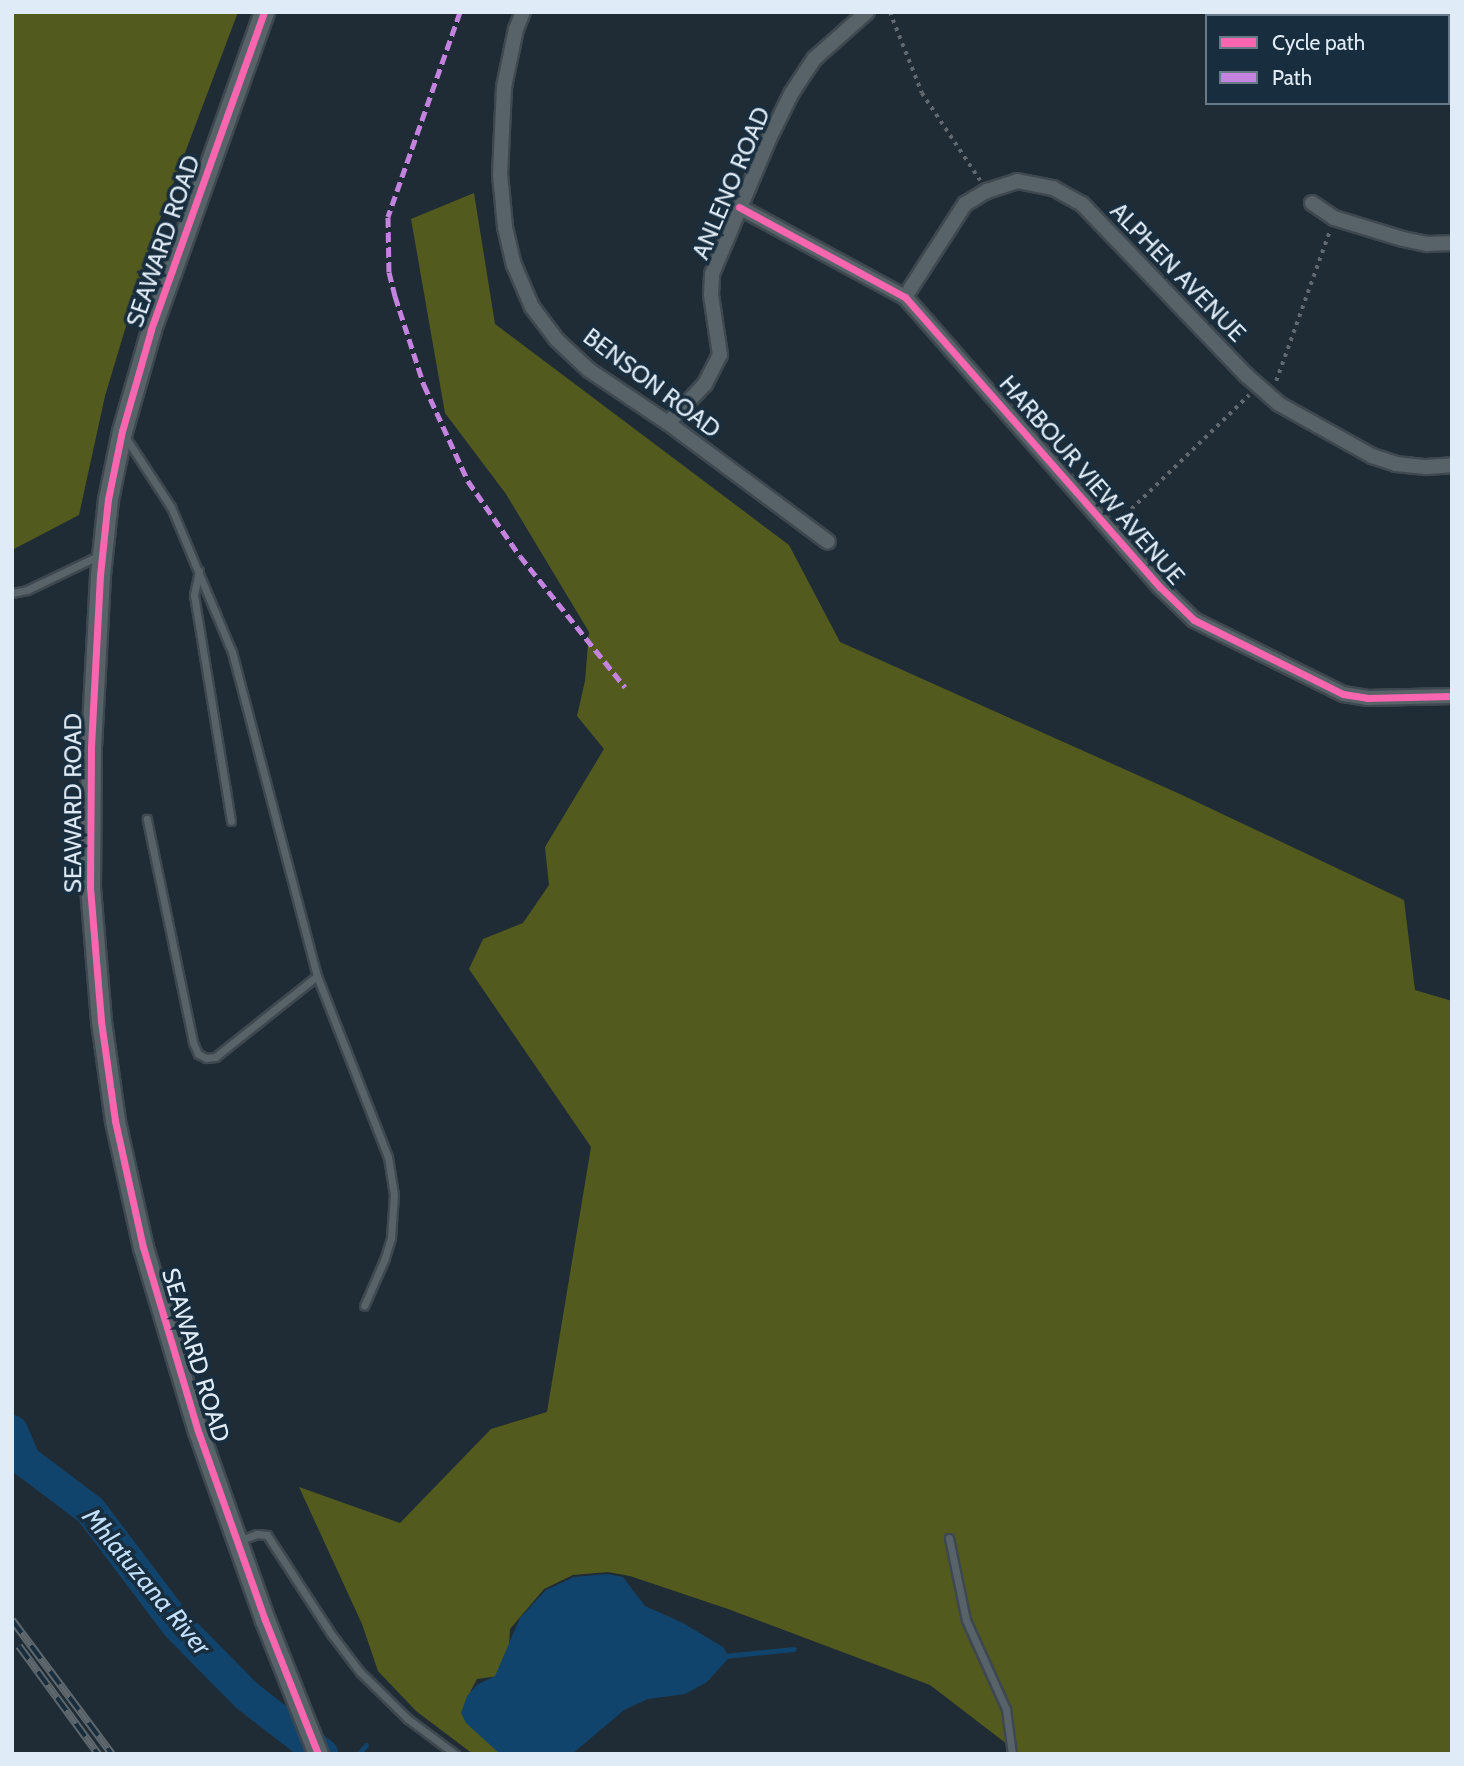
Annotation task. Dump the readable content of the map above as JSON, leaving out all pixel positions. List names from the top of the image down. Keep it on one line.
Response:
{"streets":{"street":["ANLENO ROAD","SEAWARD ROAD","ALPHEN AVENUE","BENSON ROAD","HARBOUR VIEW AVENUE"]},"crossings":[["ANLENO ROAD","BENSON ROAD"],["ANLENO ROAD","HARBOUR VIEW AVENUE"],["ALPHEN AVENUE","HARBOUR VIEW AVENUE"]],"water":["Mhlatuzana River"],"legend":["Cycle path","Path"]}
